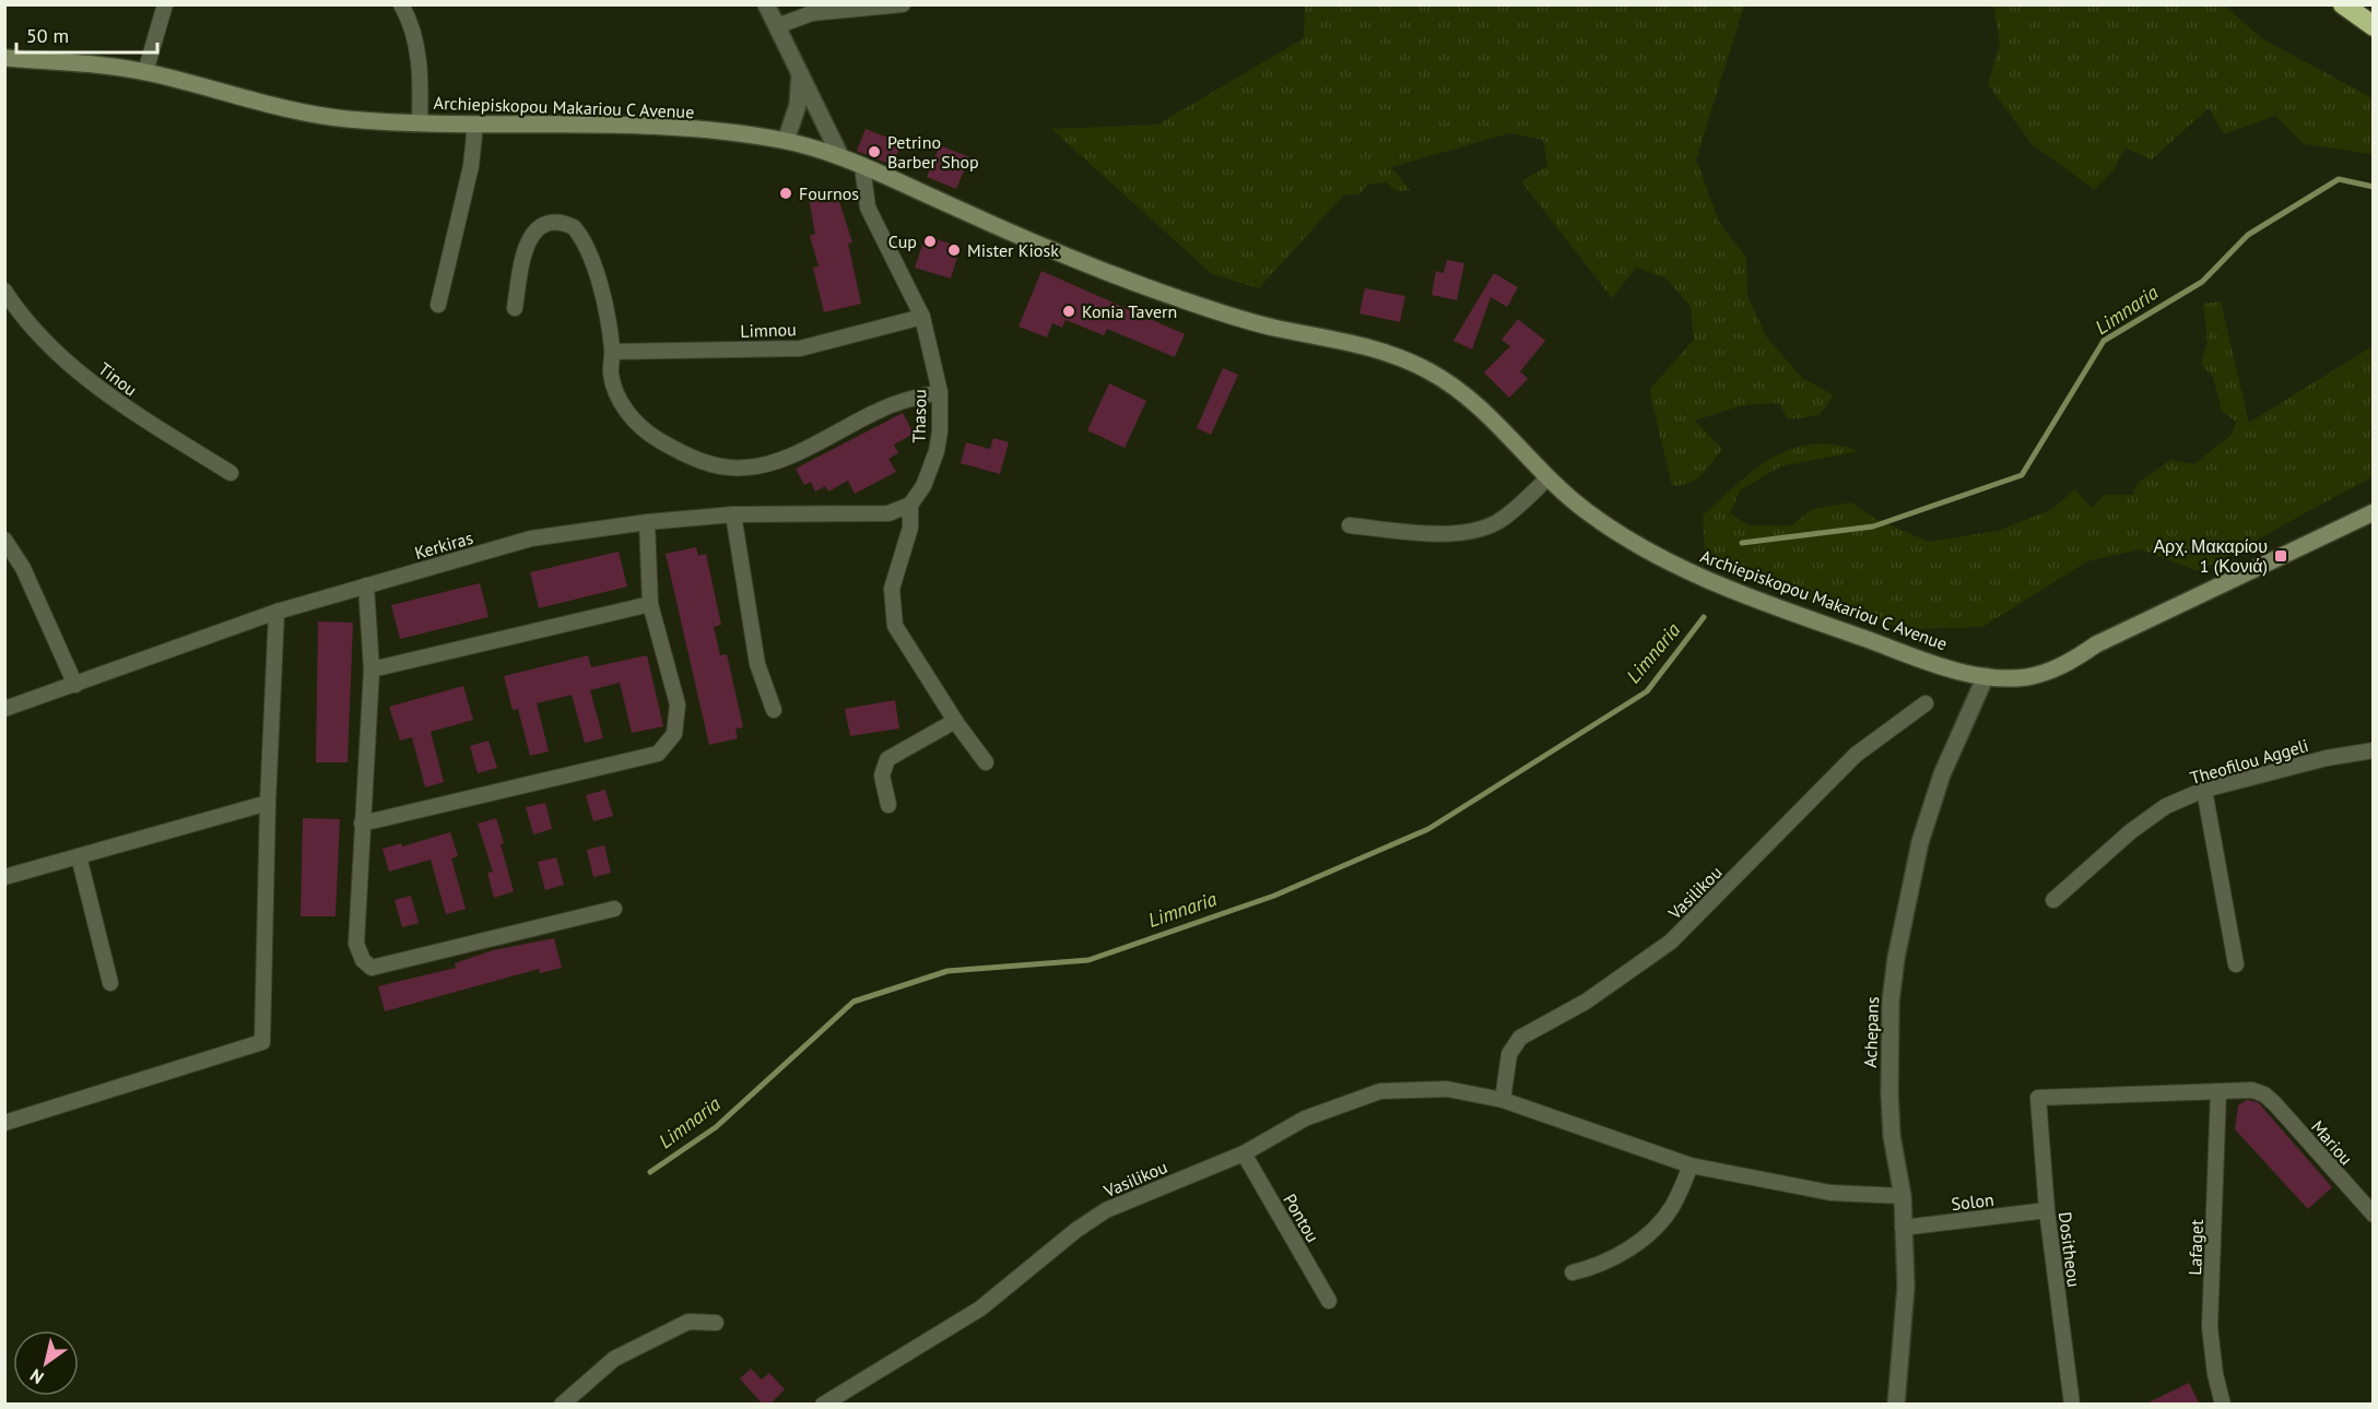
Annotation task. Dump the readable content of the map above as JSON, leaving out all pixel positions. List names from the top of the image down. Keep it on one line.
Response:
{"streets":{"main road":["Archiepiskopou Makariou C Avenue"],"street":["Limnou","Tinou","Thasou","Kerkiras","Theofilou Aggeli","Vasilikou","Achepans","Mariou","Solon","Pontou","Lafaget","Dositheou"]},"crossings":[["Archiepiskopou Makariou C Avenue","Thasou"],["Archiepiskopou Makariou C Avenue","Achepans"],["Limnou","Thasou"],["Thasou","Kerkiras"],["Vasilikou","Achepans"],["Vasilikou","Pontou"],["Achepans","Solon"],["Mariou","Lafaget"],["Mariou","Dositheou"],["Solon","Dositheou"],["Lafaget","Dositheou"]],"water":["Limnaria"],"places":{"other":["Petrino Barber Shop","Fournos","Cup","Mister Kiosk","Konia Tavern"],"transit":["Αρχ. Μακαρίου 1 (Κονιά)"]},"scale_bar":"50 m","north":"bottom left"}
